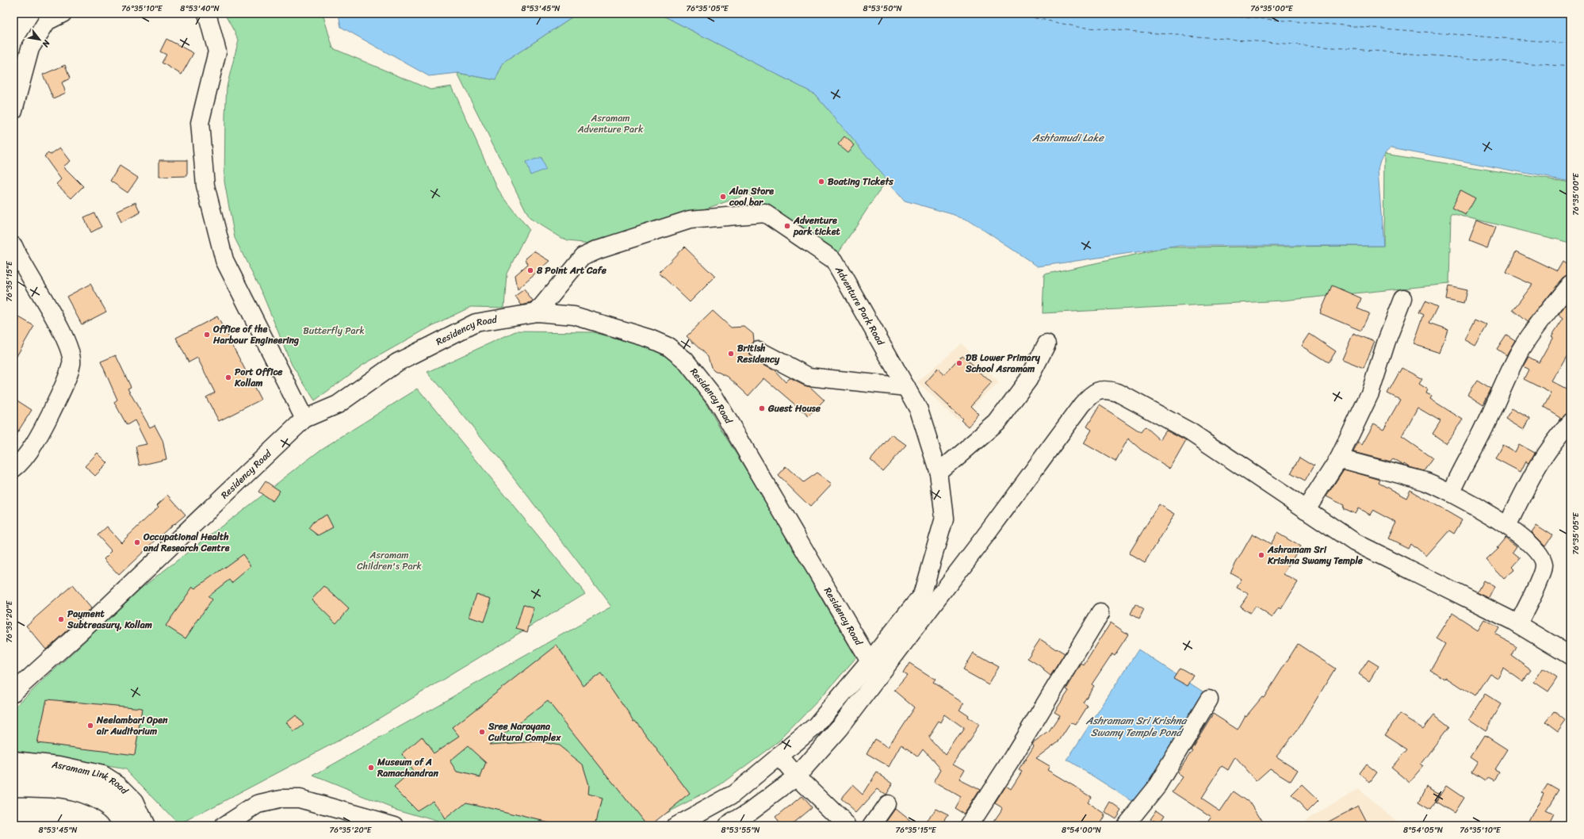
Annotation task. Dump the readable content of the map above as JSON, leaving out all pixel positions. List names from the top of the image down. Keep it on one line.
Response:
{"streets":{"street":["Adventure Park Road","Residency Road","Asramam Link Road"]},"crossings":[["Adventure Park Road","Residency Road"]],"water":["Ashtamudi Lake","Ashramam Sri Krishna Swamy Temple Pond"],"parks":["Asramam Adventure Park","Butterfly Park","Asramam Children's Park"],"places":["Boating Tickets","Alan Store cool bar","Adventure park ticket","8 Point Art Cafe","Office of the Harbour Engineering","British Residency","DB Lower Primary School Asramam","Port Office Kollam","Guest House","Occupational Health and Research Centre","Ashramam Sri Krishna Swamy Temple","Payment Subtreasury, Kollam","Neelambari Open air Auditorium","Sree Narayana Cultural Complex","Museum of A Ramachandran"],"north":"bottom right","coordinates":["76°35'10\"E","8°53'40\"N","8°53'45\"N","76°35'05\"E","8°53'50\"N","76°35'00\"E","76°35'15\"E","76°35'20\"E","8°53'55\"N","8°54'00\"N","8°54'05\"N"]}
